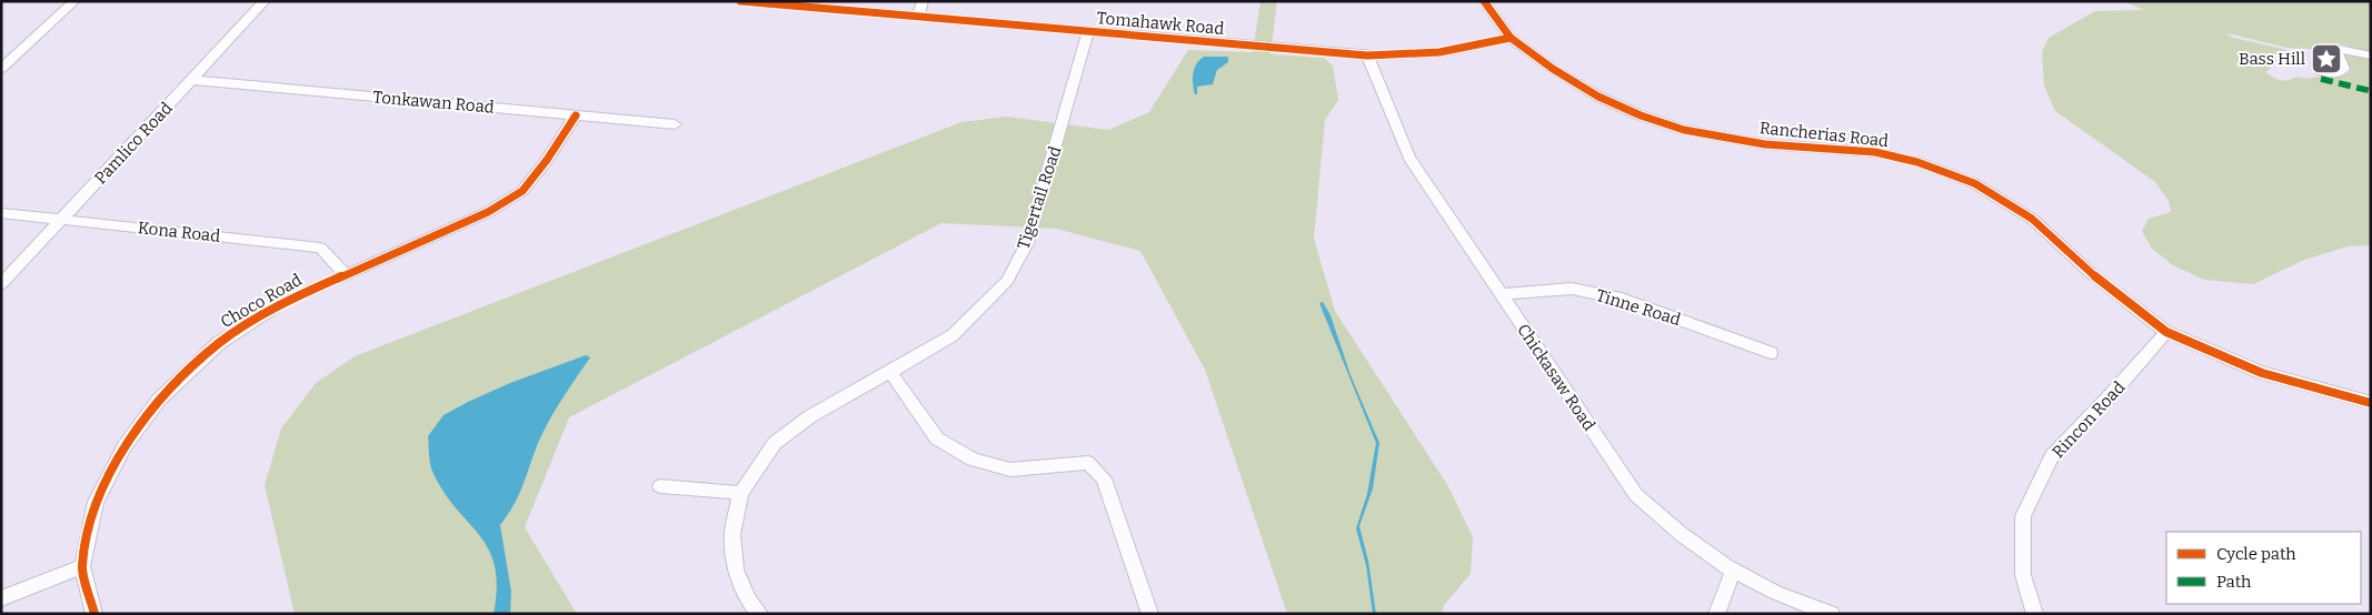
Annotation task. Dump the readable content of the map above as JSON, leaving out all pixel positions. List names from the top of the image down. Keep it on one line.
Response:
{"streets":{"street":["Tomahawk Road","Tonkawan Road","Rancherias Road","Pamlico Road","Tigertail Road","Kona Road","Choco Road","Tinne Road","Chickasaw Road","Rincon Road"]},"crossings":[["Tomahawk Road","Rancherias Road"],["Tomahawk Road","Tigertail Road"],["Tomahawk Road","Chickasaw Road"],["Tonkawan Road","Pamlico Road"],["Tonkawan Road","Choco Road"],["Rancherias Road","Rincon Road"],["Pamlico Road","Kona Road"],["Kona Road","Choco Road"],["Tinne Road","Chickasaw Road"]],"places":{"place":["Bass Hill"]},"legend":["Cycle path","Path"]}
